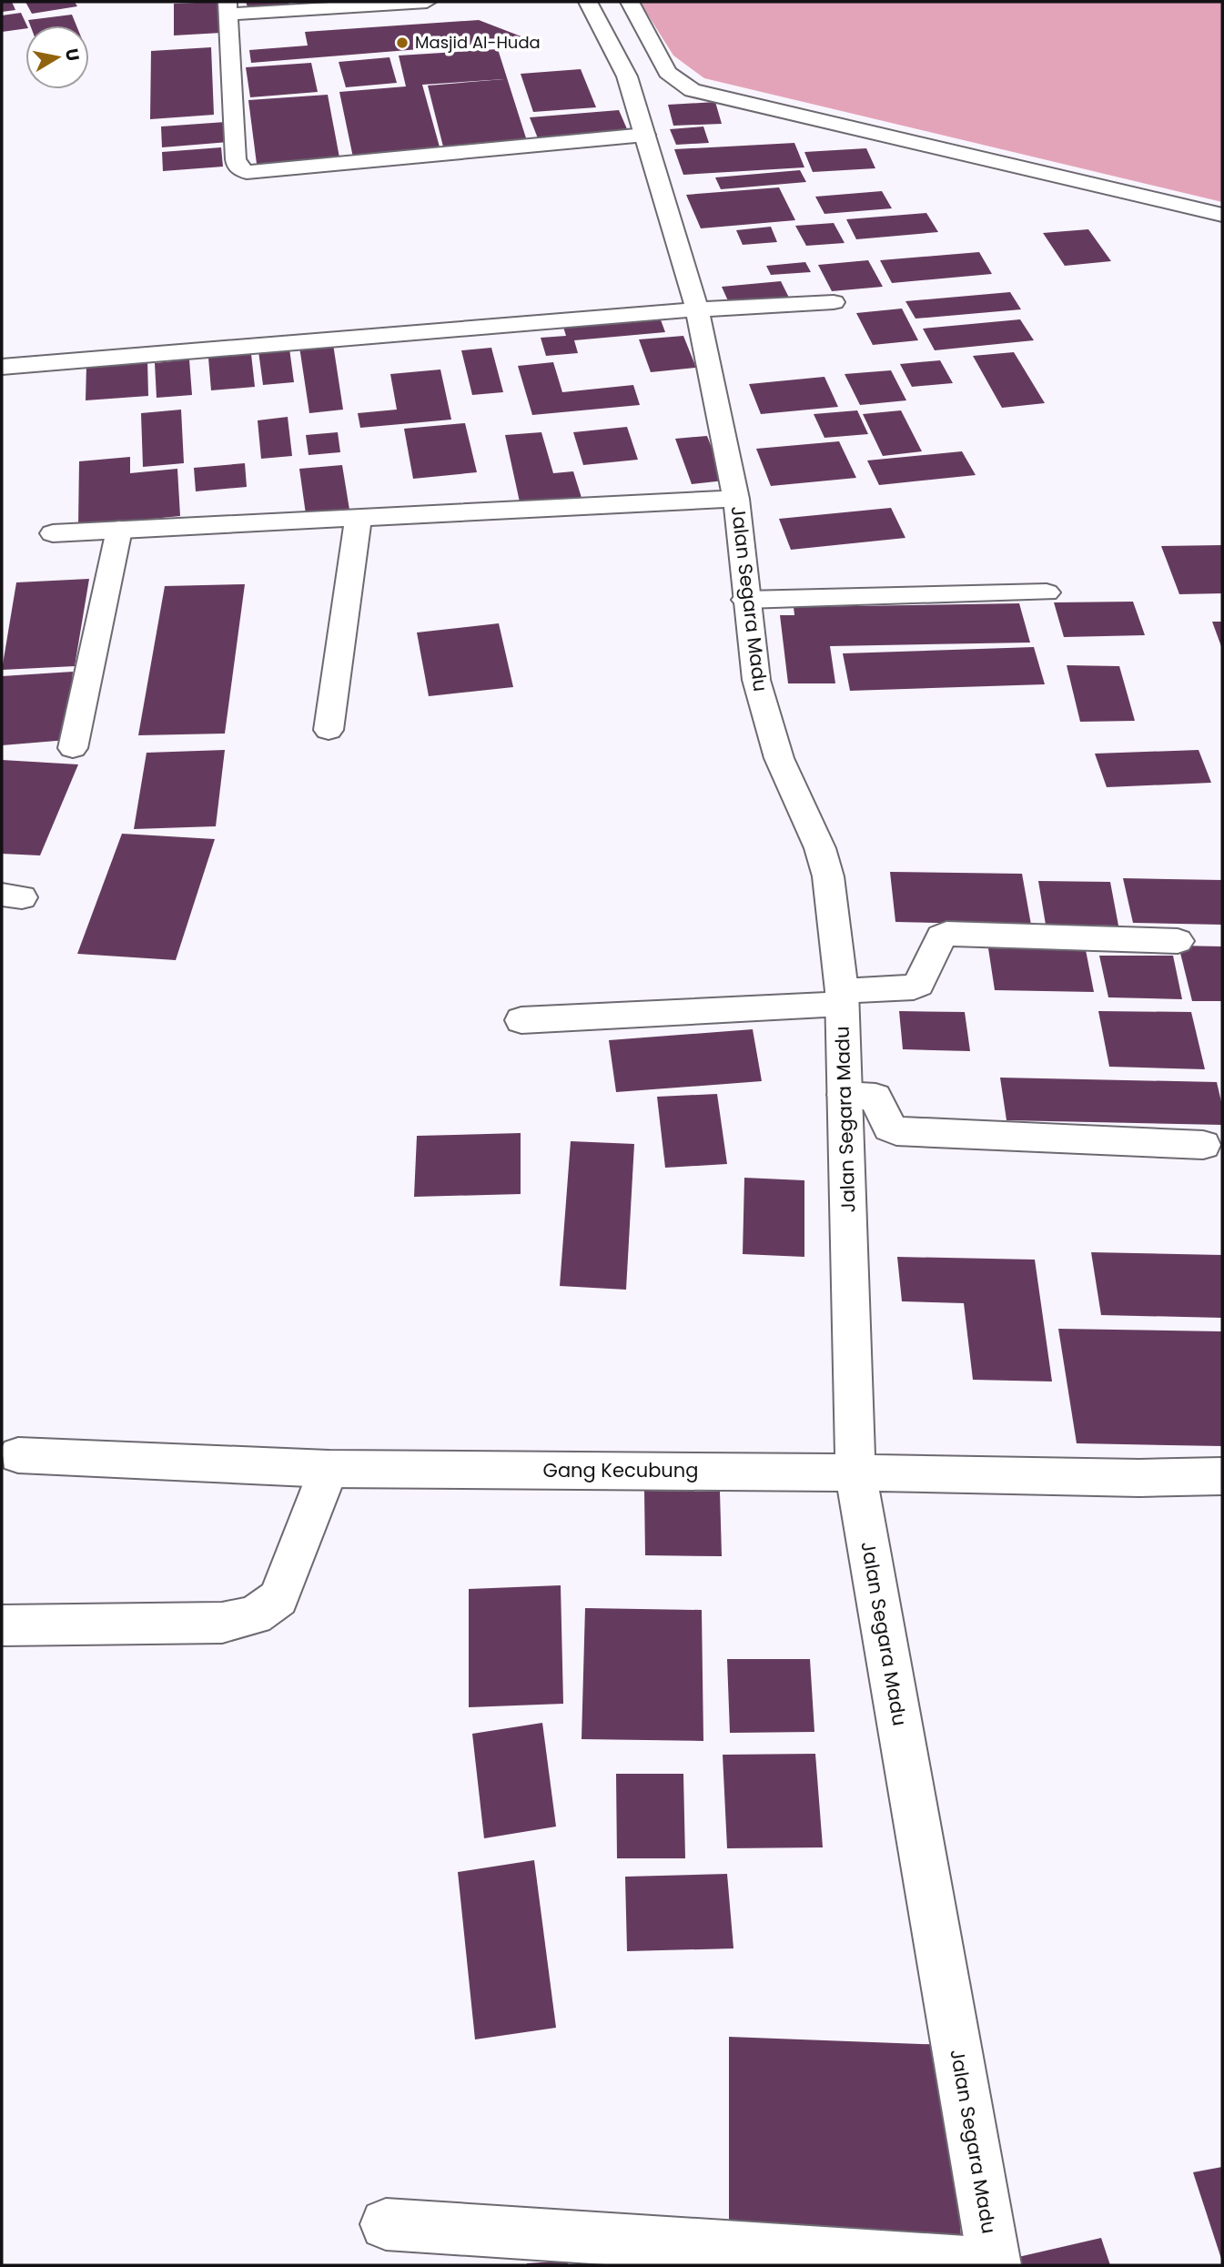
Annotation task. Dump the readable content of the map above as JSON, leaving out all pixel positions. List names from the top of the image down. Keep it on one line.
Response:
{"streets":{"street":["Jalan Segara Madu","Gang Kecubung"]},"crossings":[["Jalan Segara Madu","Gang Kecubung"]],"places":["Masjid Al-Huda"],"north":"right"}
